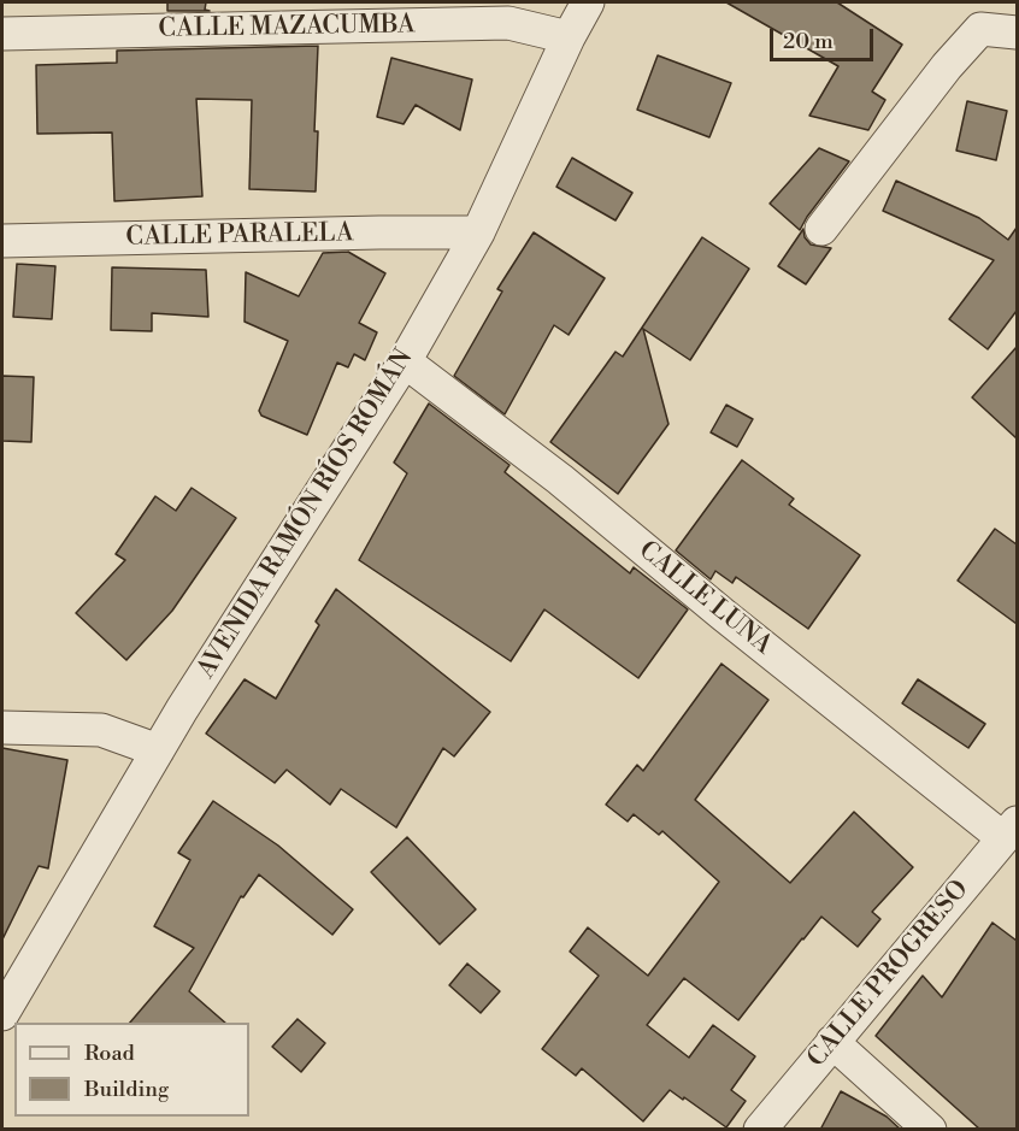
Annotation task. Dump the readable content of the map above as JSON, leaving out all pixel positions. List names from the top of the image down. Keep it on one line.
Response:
{"streets":{"street":["CALLE MAZACUMBA","CALLE PARALELA","AVENIDA RAMÓN RÍOS ROMÁN","CALLE LUNA","CALLE PROGRESO"]},"crossings":[["CALLE MAZACUMBA","AVENIDA RAMÓN RÍOS ROMÁN"],["CALLE PARALELA","AVENIDA RAMÓN RÍOS ROMÁN"],["AVENIDA RAMÓN RÍOS ROMÁN","CALLE LUNA"],["CALLE LUNA","CALLE PROGRESO"]],"legend":["Road","Building"],"scale_bar":"20 m"}
